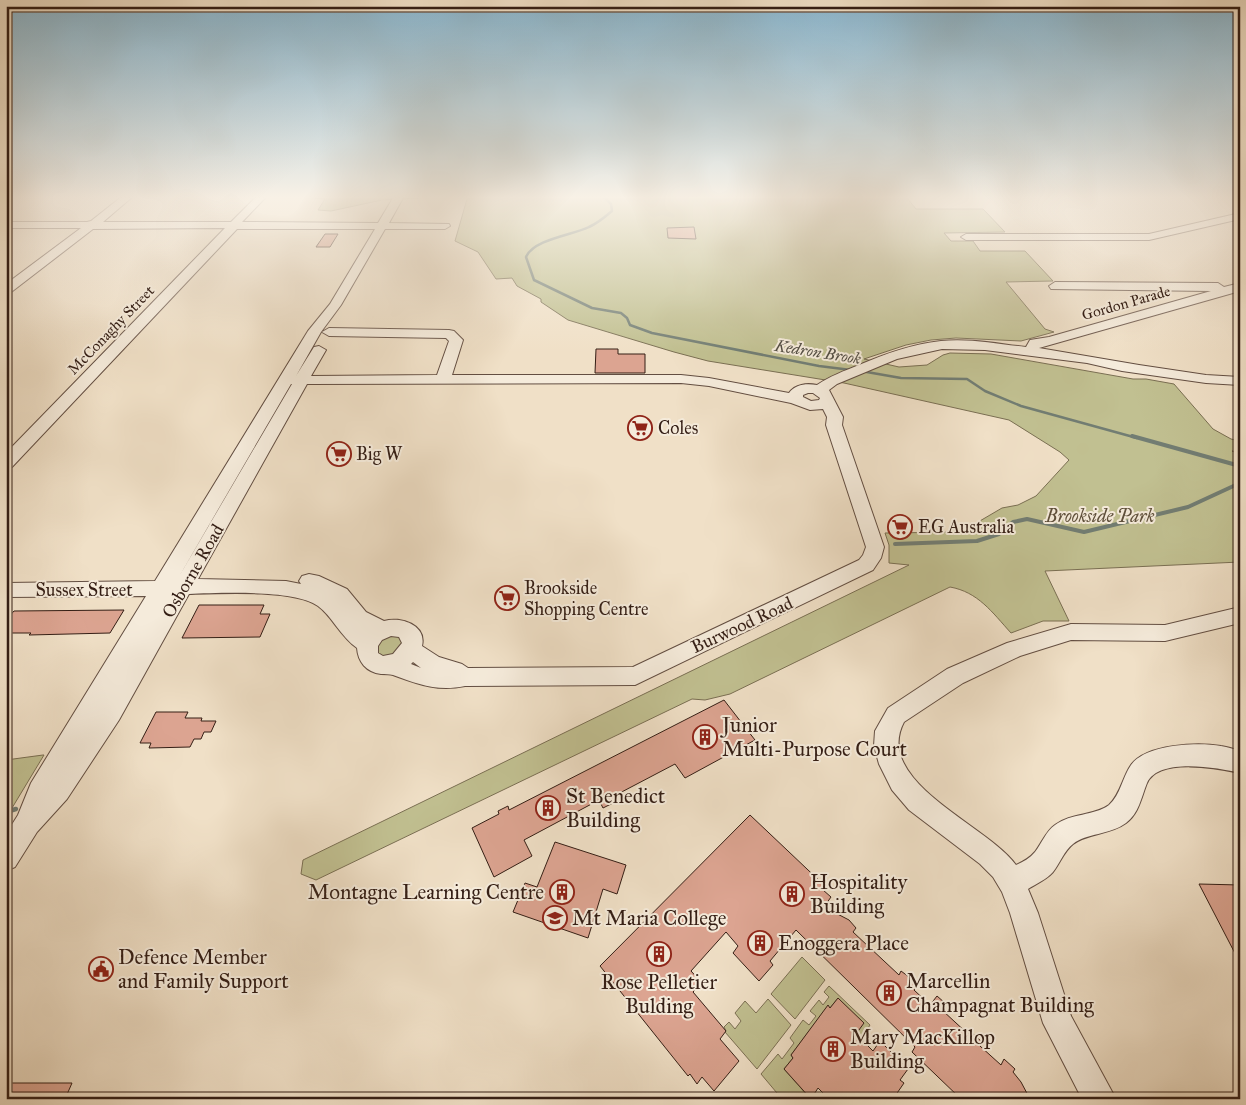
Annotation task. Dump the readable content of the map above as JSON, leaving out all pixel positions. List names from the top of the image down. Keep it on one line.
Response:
{"streets":{"street":["Gordon Parade","McConaghy Street","Osborne Road","Sussex Street","Burwood Road"]},"crossings":[["Osborne Road","Sussex Street"]],"water":["Kedron Brook"],"parks":["Brookside Park"],"places":{"supermarket":["Coles","Big W","EG Australia","Brookside Shopping Centre"],"building":["Junior Multi-Purpose Court","St Benedict Building","Montagne Learning Centre","Hospitality Building","Enoggera Place","Rose Pelletier Bulding","Marcellin Champagnat Building","Mary MacKillop Building"],"school or university":["Mt Maria College"],"public building":["Defence Member and Family Support"]}}
